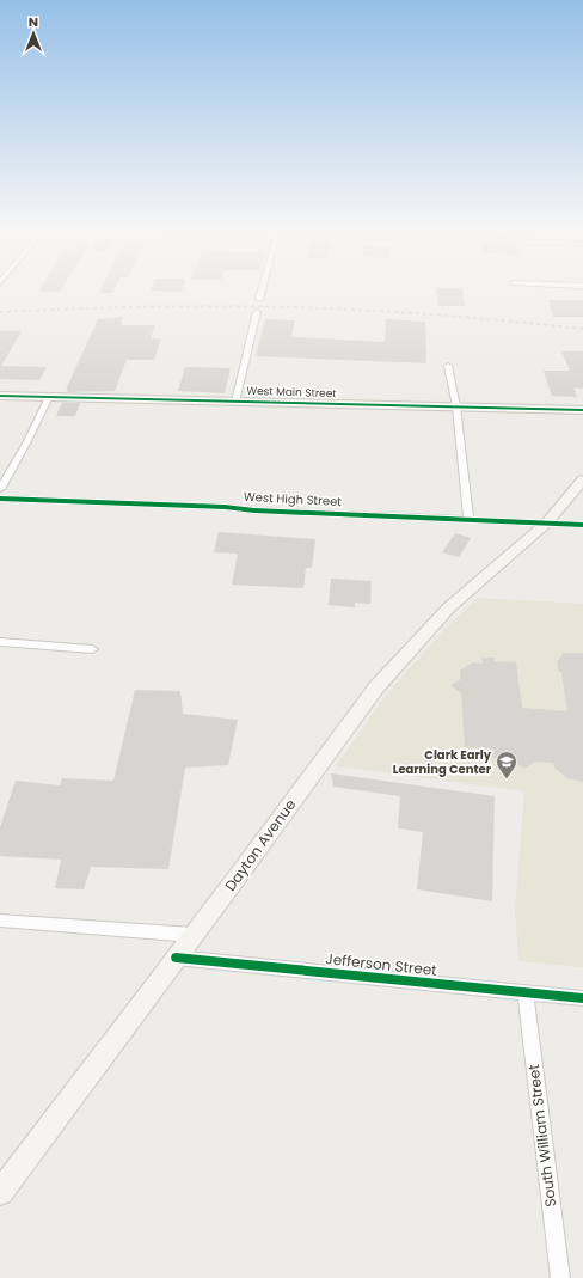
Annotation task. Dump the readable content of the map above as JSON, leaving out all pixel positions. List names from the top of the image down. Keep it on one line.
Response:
{"streets":{"main road":["West Main Street","Dayton Avenue"],"street":["West High Street","Jefferson Street","South William Street"]},"crossings":[["West High Street","Dayton Avenue"],["Dayton Avenue","Jefferson Street"],["Jefferson Street","South William Street"]],"places":{"school or university":["Clark Early Learning Center"]},"north":"top"}
